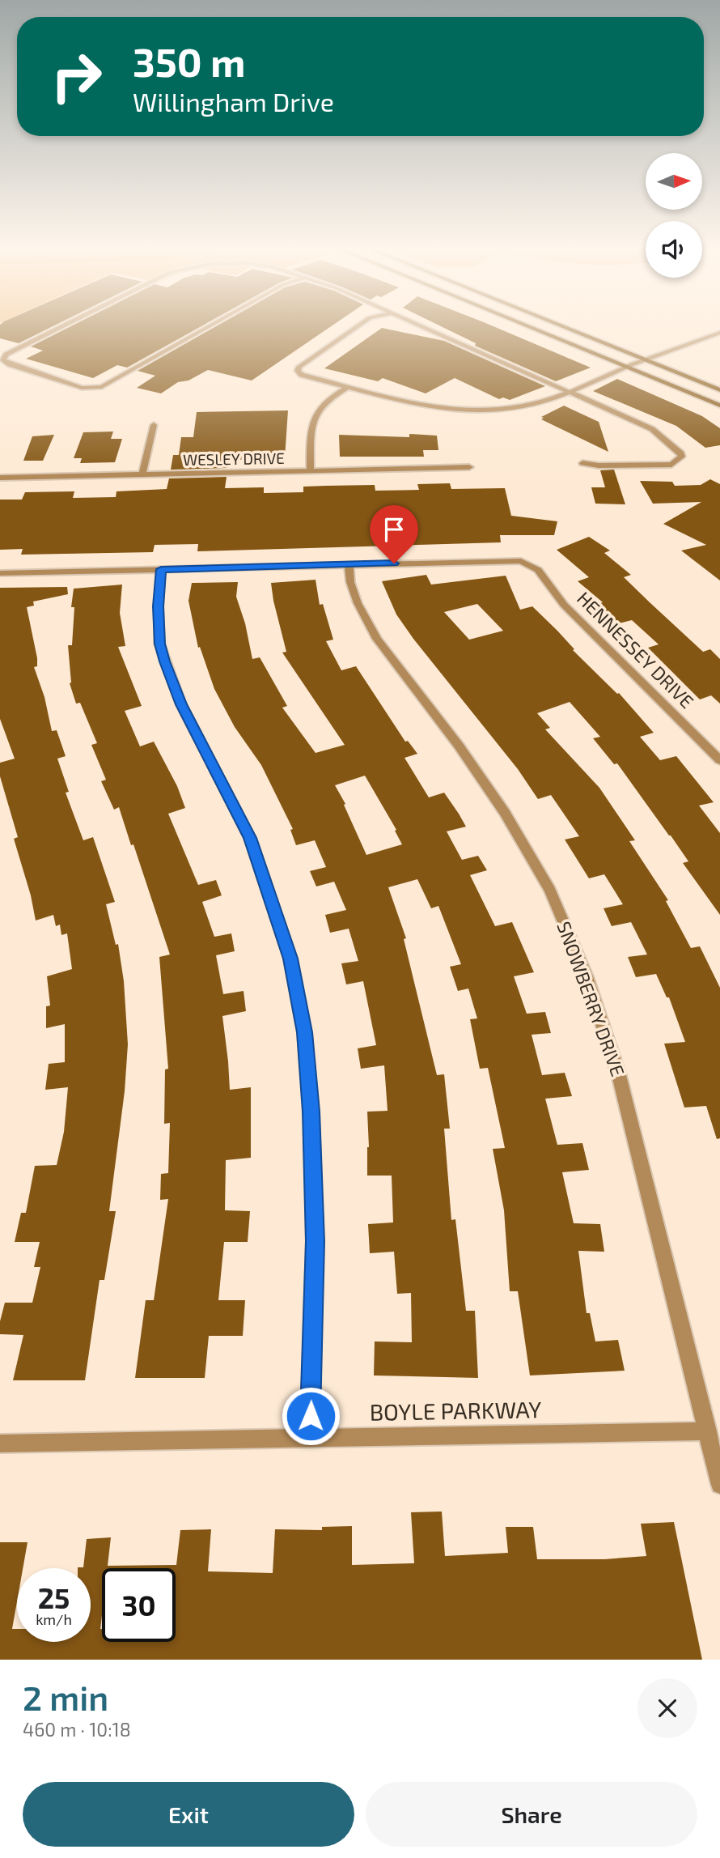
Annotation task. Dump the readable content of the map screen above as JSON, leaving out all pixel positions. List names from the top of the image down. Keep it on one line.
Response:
{"streets":{"street":["WESLEY DRIVE","HENNESSEY DRIVE","SNOWBERRY DRIVE","BOYLE PARKWAY"]},"crossings":[["HENNESSEY DRIVE","SNOWBERRY DRIVE"],["SNOWBERRY DRIVE","BOYLE PARKWAY"]],"north":"right","page":{"turn":["350 m","Willingham Drive"],"speed":"25 km/h","limit":"30","heading":["2 min","460 m · 10:18"],"buttons":["Exit","Share"]}}
